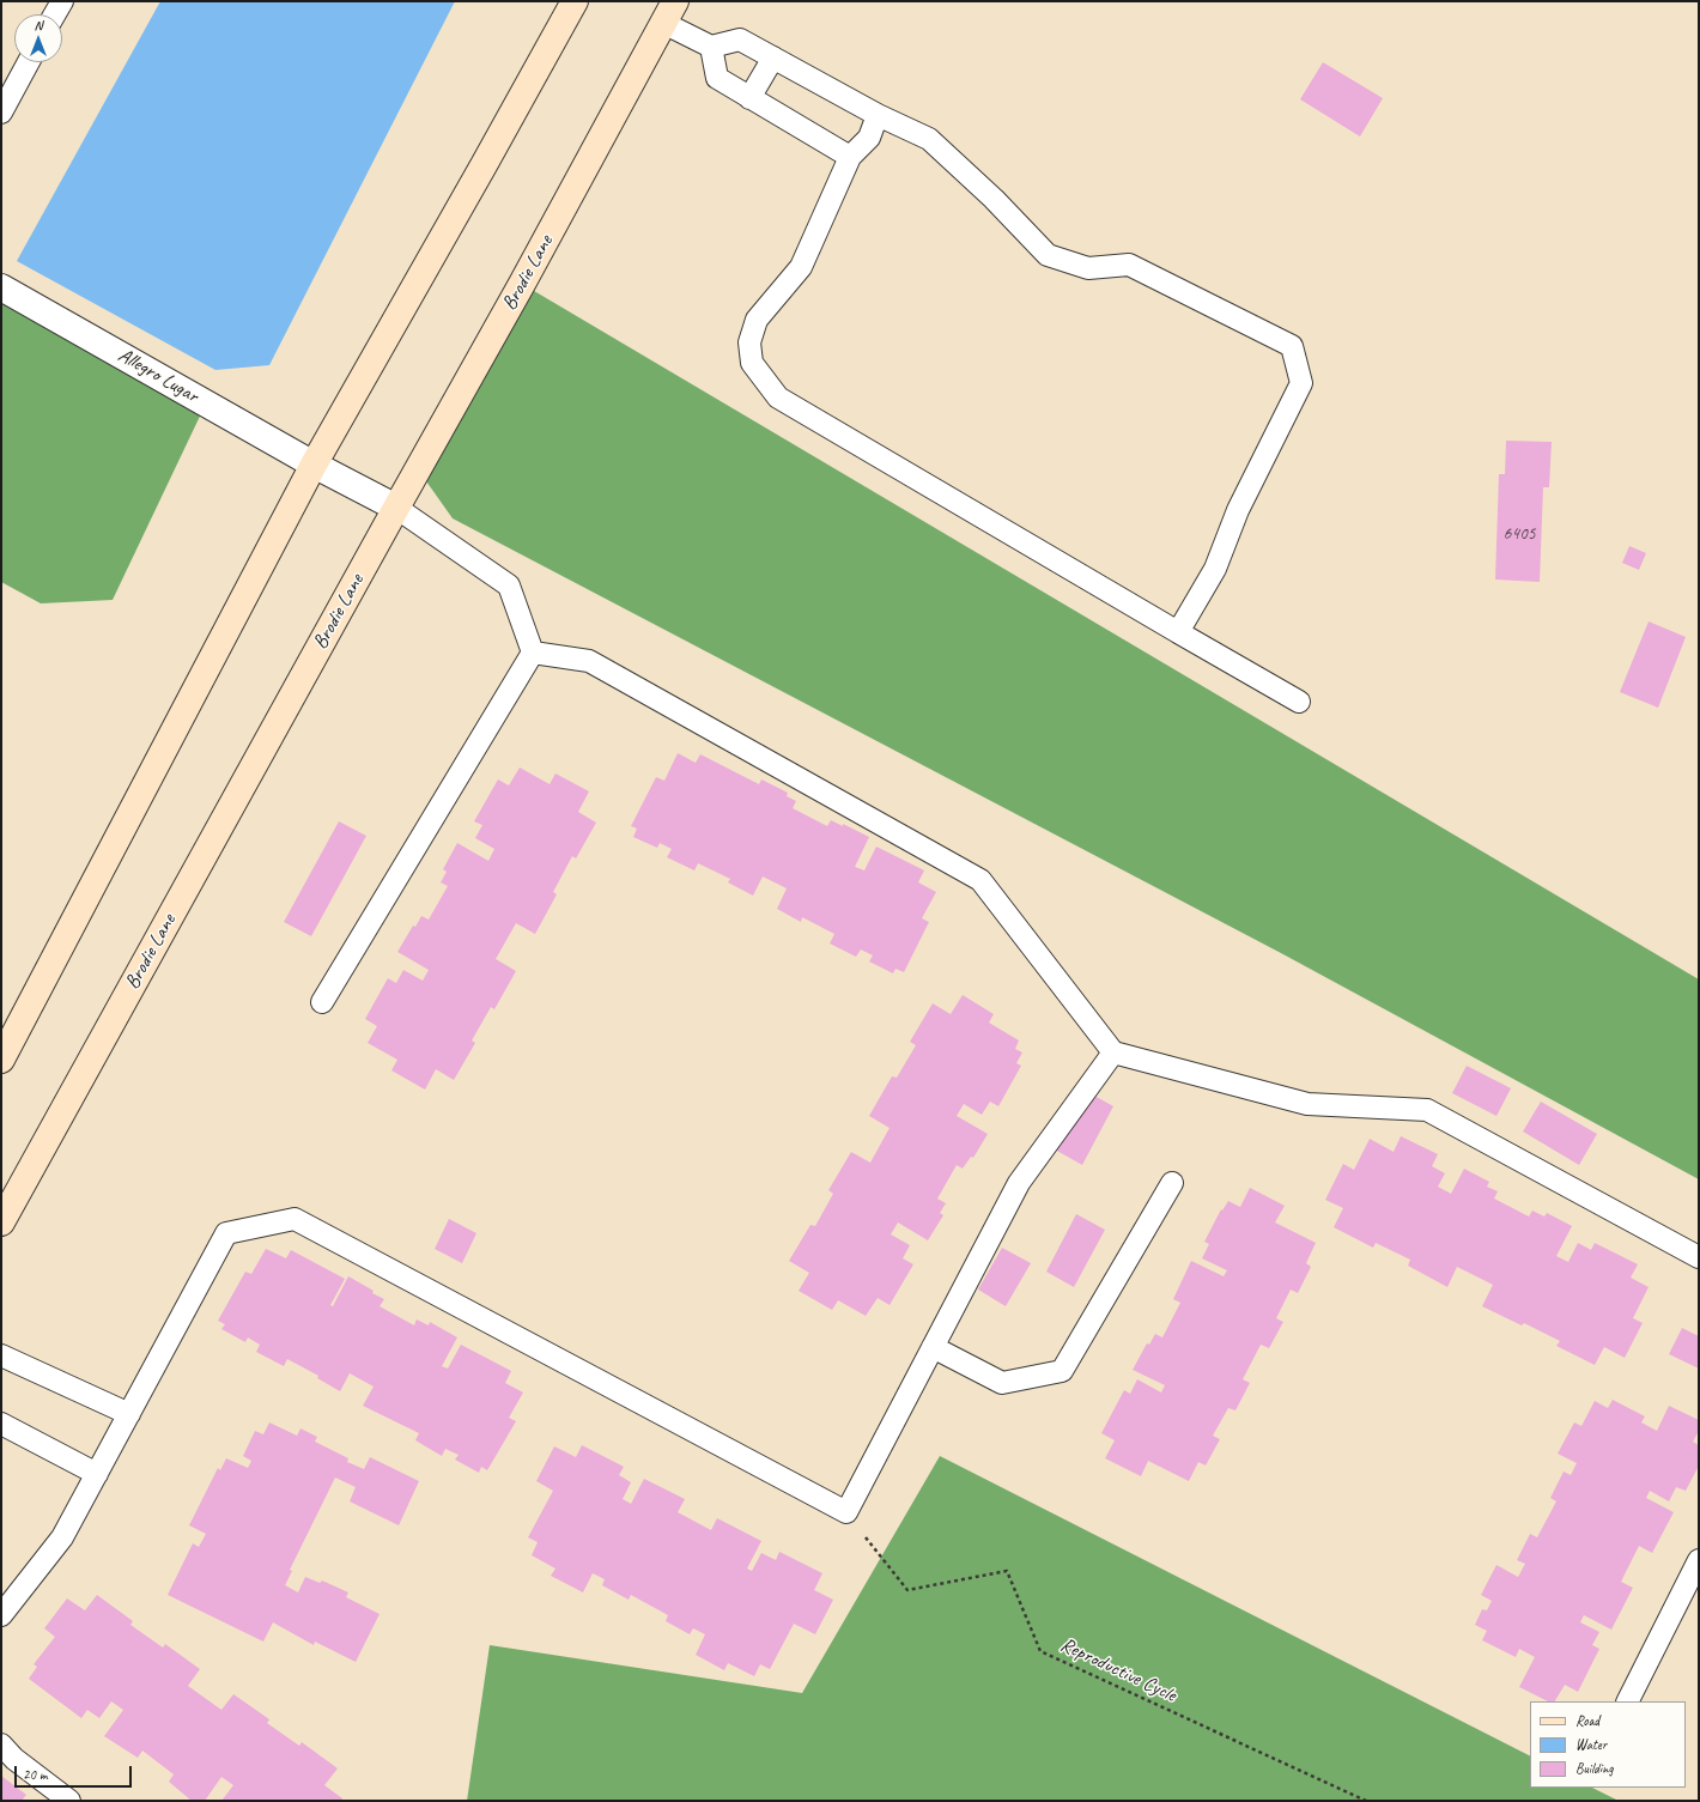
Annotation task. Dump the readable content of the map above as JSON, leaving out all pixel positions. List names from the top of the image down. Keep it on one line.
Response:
{"streets":{"main road":["Brodie Lane"],"street":["Allegro Lugar"],"path":["Reproductive Cycle"]},"crossings":[["Brodie Lane","Allegro Lugar"]],"house_numbers":["6405"],"legend":["Road","Water","Building"],"scale_bar":"20 m","north":"top"}
